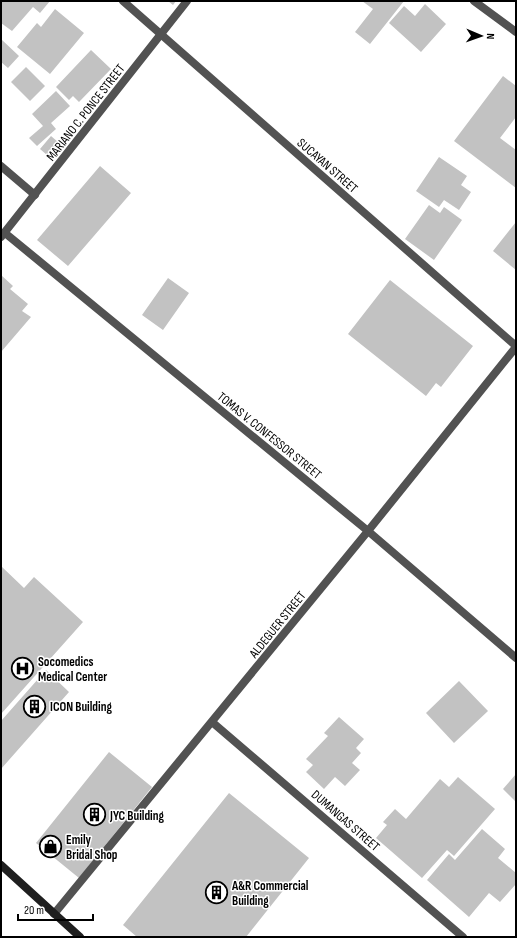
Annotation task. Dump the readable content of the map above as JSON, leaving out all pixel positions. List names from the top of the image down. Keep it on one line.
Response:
{"streets":{"street":["MARIANO C. PONCE STREET","SUCAYAN STREET","TOMAS V. CONFESSOR STREET","ALDEGUER STREET","DUMANGAS STREET"]},"crossings":[["MARIANO C. PONCE STREET","SUCAYAN STREET"],["MARIANO C. PONCE STREET","TOMAS V. CONFESSOR STREET"],["SUCAYAN STREET","ALDEGUER STREET"],["TOMAS V. CONFESSOR STREET","ALDEGUER STREET"],["ALDEGUER STREET","DUMANGAS STREET"]],"places":{"hospital":["Socomedics Medical Center"],"building":["ICON Building","JYC Building","A&R Commercial Building"],"shop":["Emily Bridal Shop"]},"scale_bar":"20 m","north":"right"}
